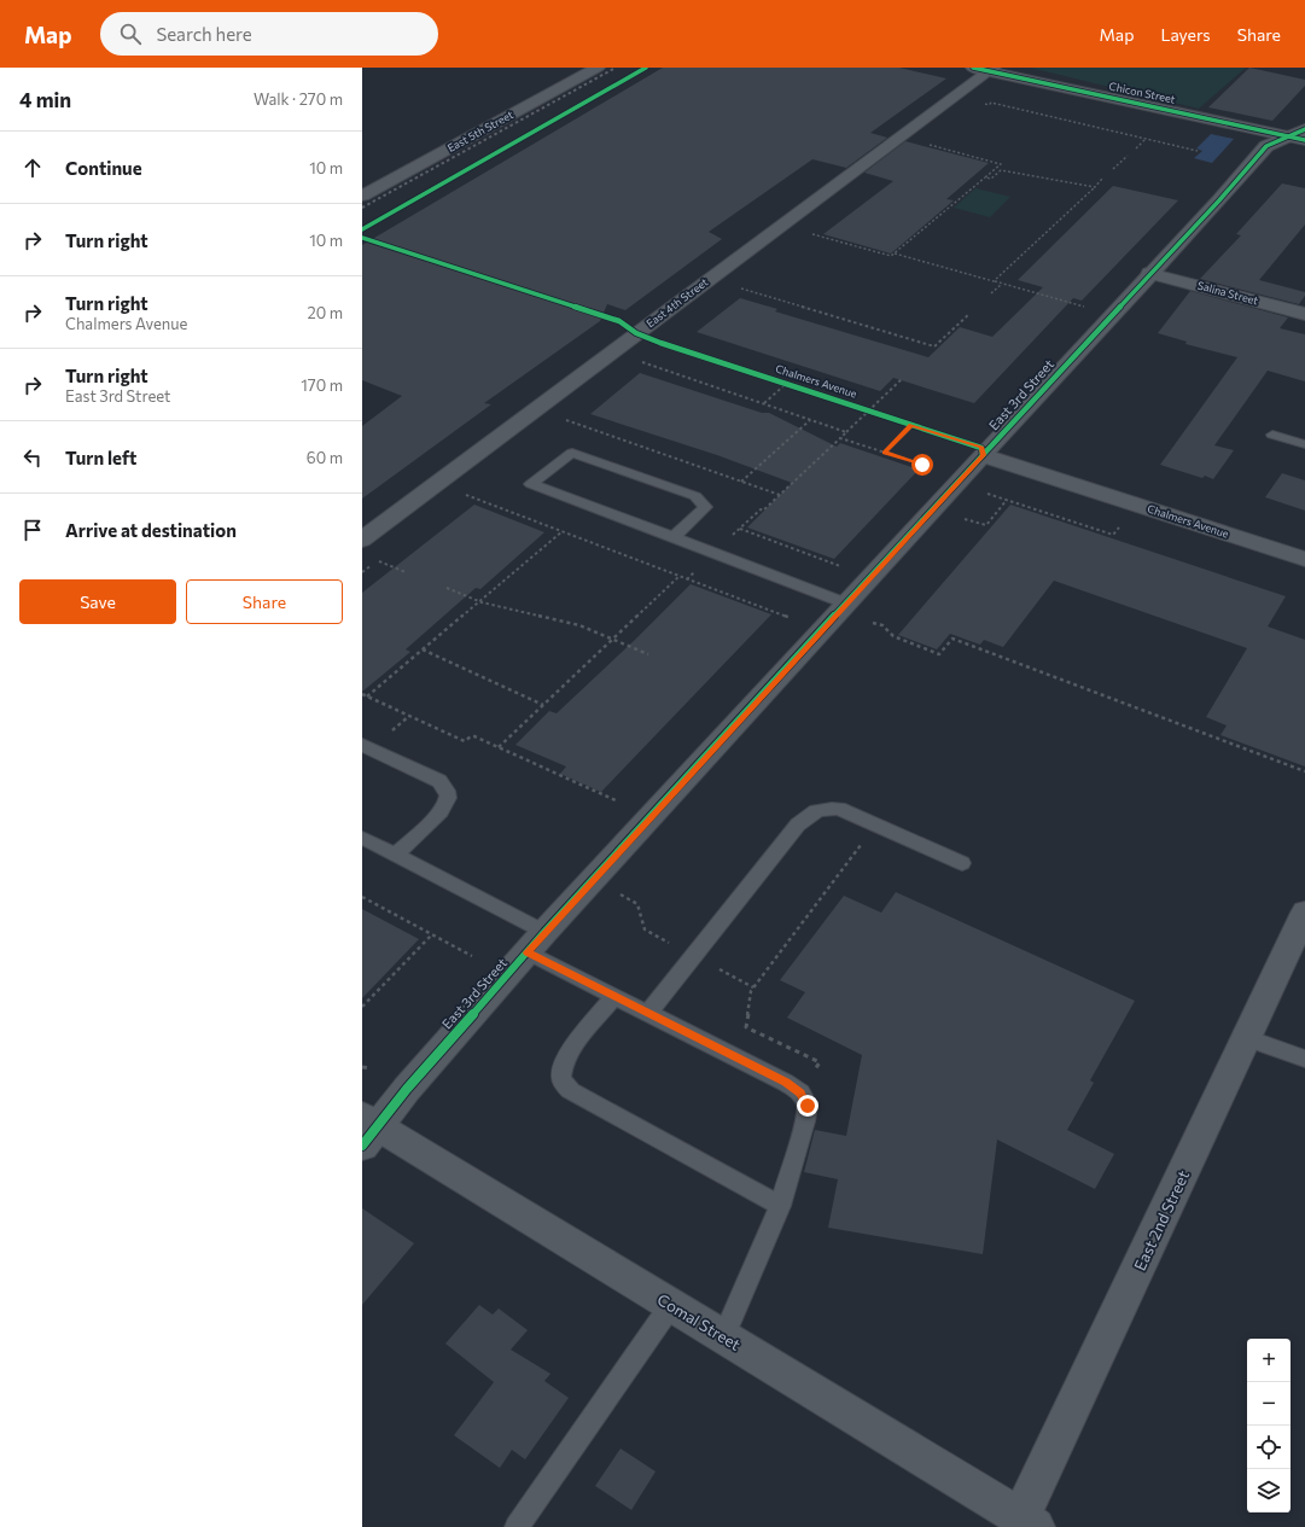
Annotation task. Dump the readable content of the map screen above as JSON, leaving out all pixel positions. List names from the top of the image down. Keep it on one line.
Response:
{"streets":{"street":["Chicon Street","East 5th Street","Salina Street","East 4th Street","Chalmers Avenue","East 3rd Street","East 2nd Street","Comal Street"]},"crossings":[["Chicon Street","East 4th Street"],["Chicon Street","East 3rd Street"],["Salina Street","East 3rd Street"],["Chalmers Avenue","East 3rd Street"],["East 3rd Street","Comal Street"],["East 2nd Street","Comal Street"]],"page":{"header":"Map","search":"Search here","nav":["Map","Layers","Share"],"heading":["4 min","Walk · 270 m"],"list":[["Continue","10 m"],["Turn right","10 m"],["Turn right","Chalmers Avenue","20 m"],["Turn right","East 3rd Street","170 m"],["Turn left","60 m"],"Arrive at destination"],"buttons":["Save","Share"],"map_buttons":["+","−"]}}
